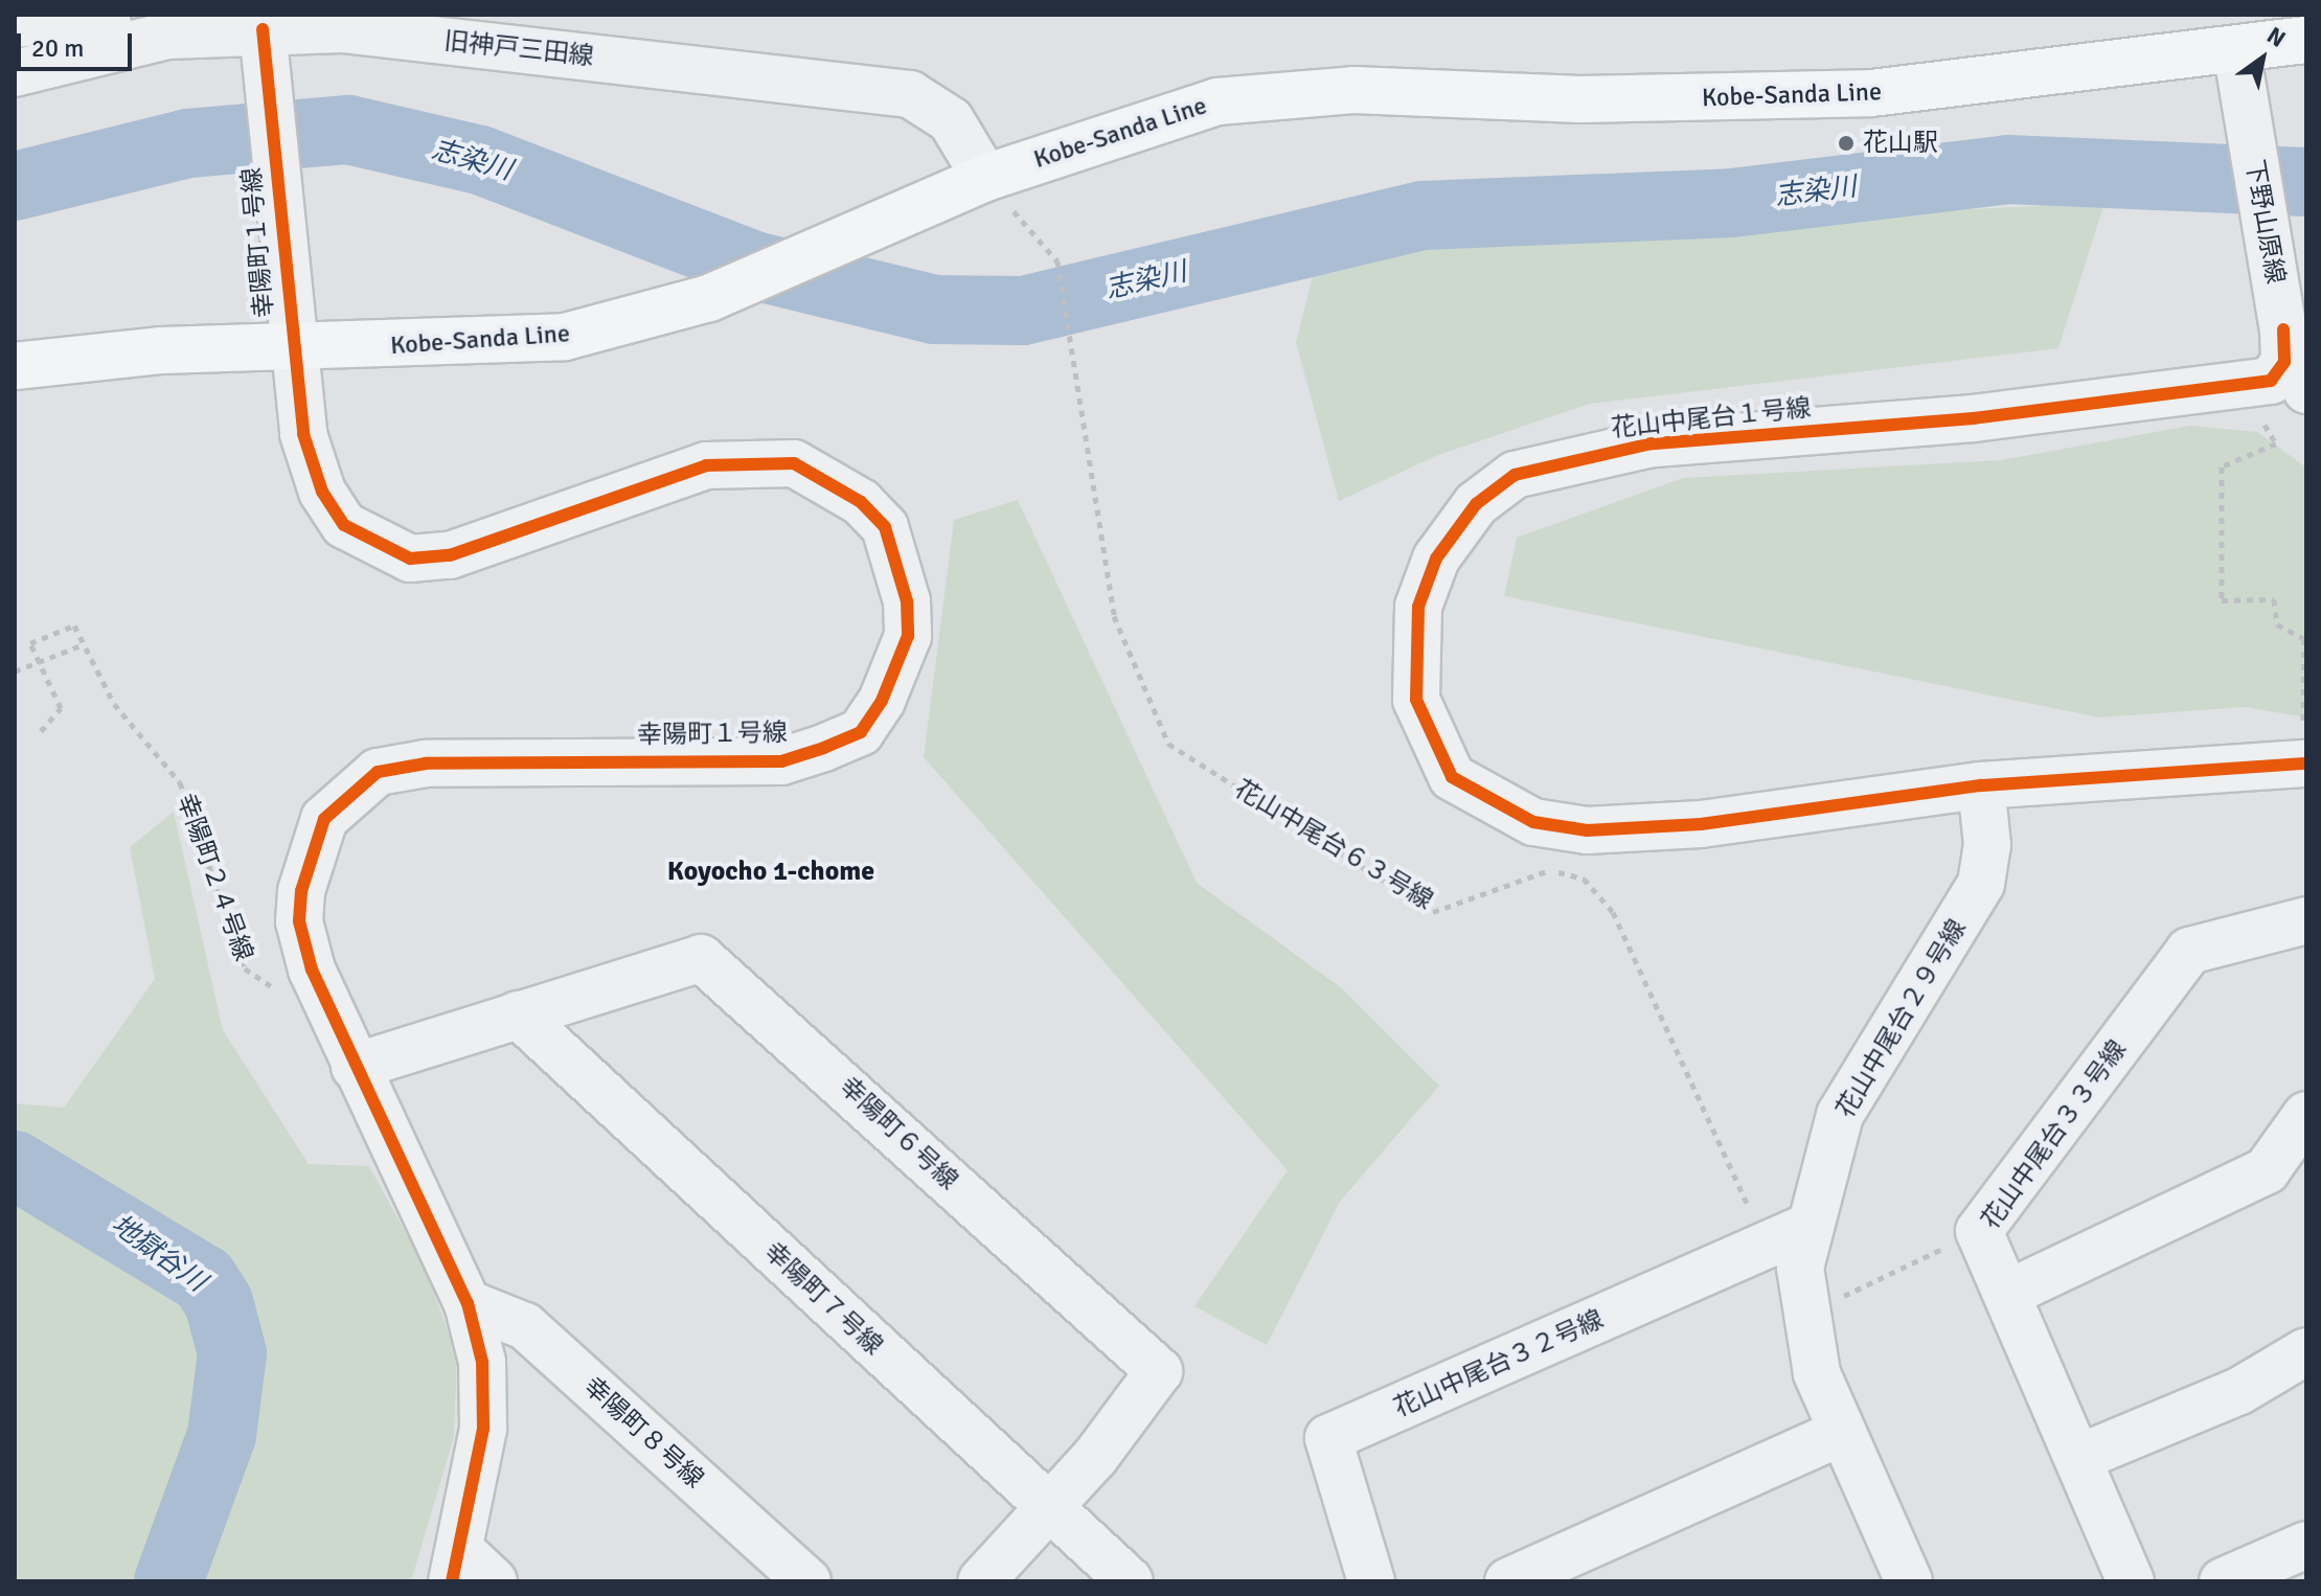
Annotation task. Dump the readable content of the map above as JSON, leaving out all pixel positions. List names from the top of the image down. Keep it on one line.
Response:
{"streets":{"main road":["Kobe-Sanda Line"],"street":["旧神戸三田線","下野山原線","幸陽町１号線","花山中尾台１号線","花山中尾台２９号線","幸陽町６号線","花山中尾台３３号線","幸陽町７号線","花山中尾台３２号線","幸陽町８号線"],"path":["花山中尾台６３号線","幸陽町２４号線"]},"crossings":[["旧神戸三田線","Kobe-Sanda Line"],["旧神戸三田線","幸陽町１号線"],["旧神戸三田線","花山中尾台６３号線"],["Kobe-Sanda Line","下野山原線"],["Kobe-Sanda Line","幸陽町１号線"],["Kobe-Sanda Line","花山中尾台６３号線"],["下野山原線","花山中尾台１号線"],["幸陽町１号線","幸陽町２４号線"],["幸陽町１号線","幸陽町６号線"],["幸陽町１号線","幸陽町８号線"],["花山中尾台１号線","花山中尾台２９号線"],["花山中尾台６３号線","花山中尾台２９号線"],["花山中尾台６３号線","花山中尾台３２号線"],["花山中尾台２９号線","花山中尾台３２号線"],["幸陽町６号線","幸陽町７号線"]],"districts":["Koyocho 1-chome"],"water":["志染川","地獄谷川"],"places":["花山駅"],"scale_bar":"20 m","north":"top right"}
